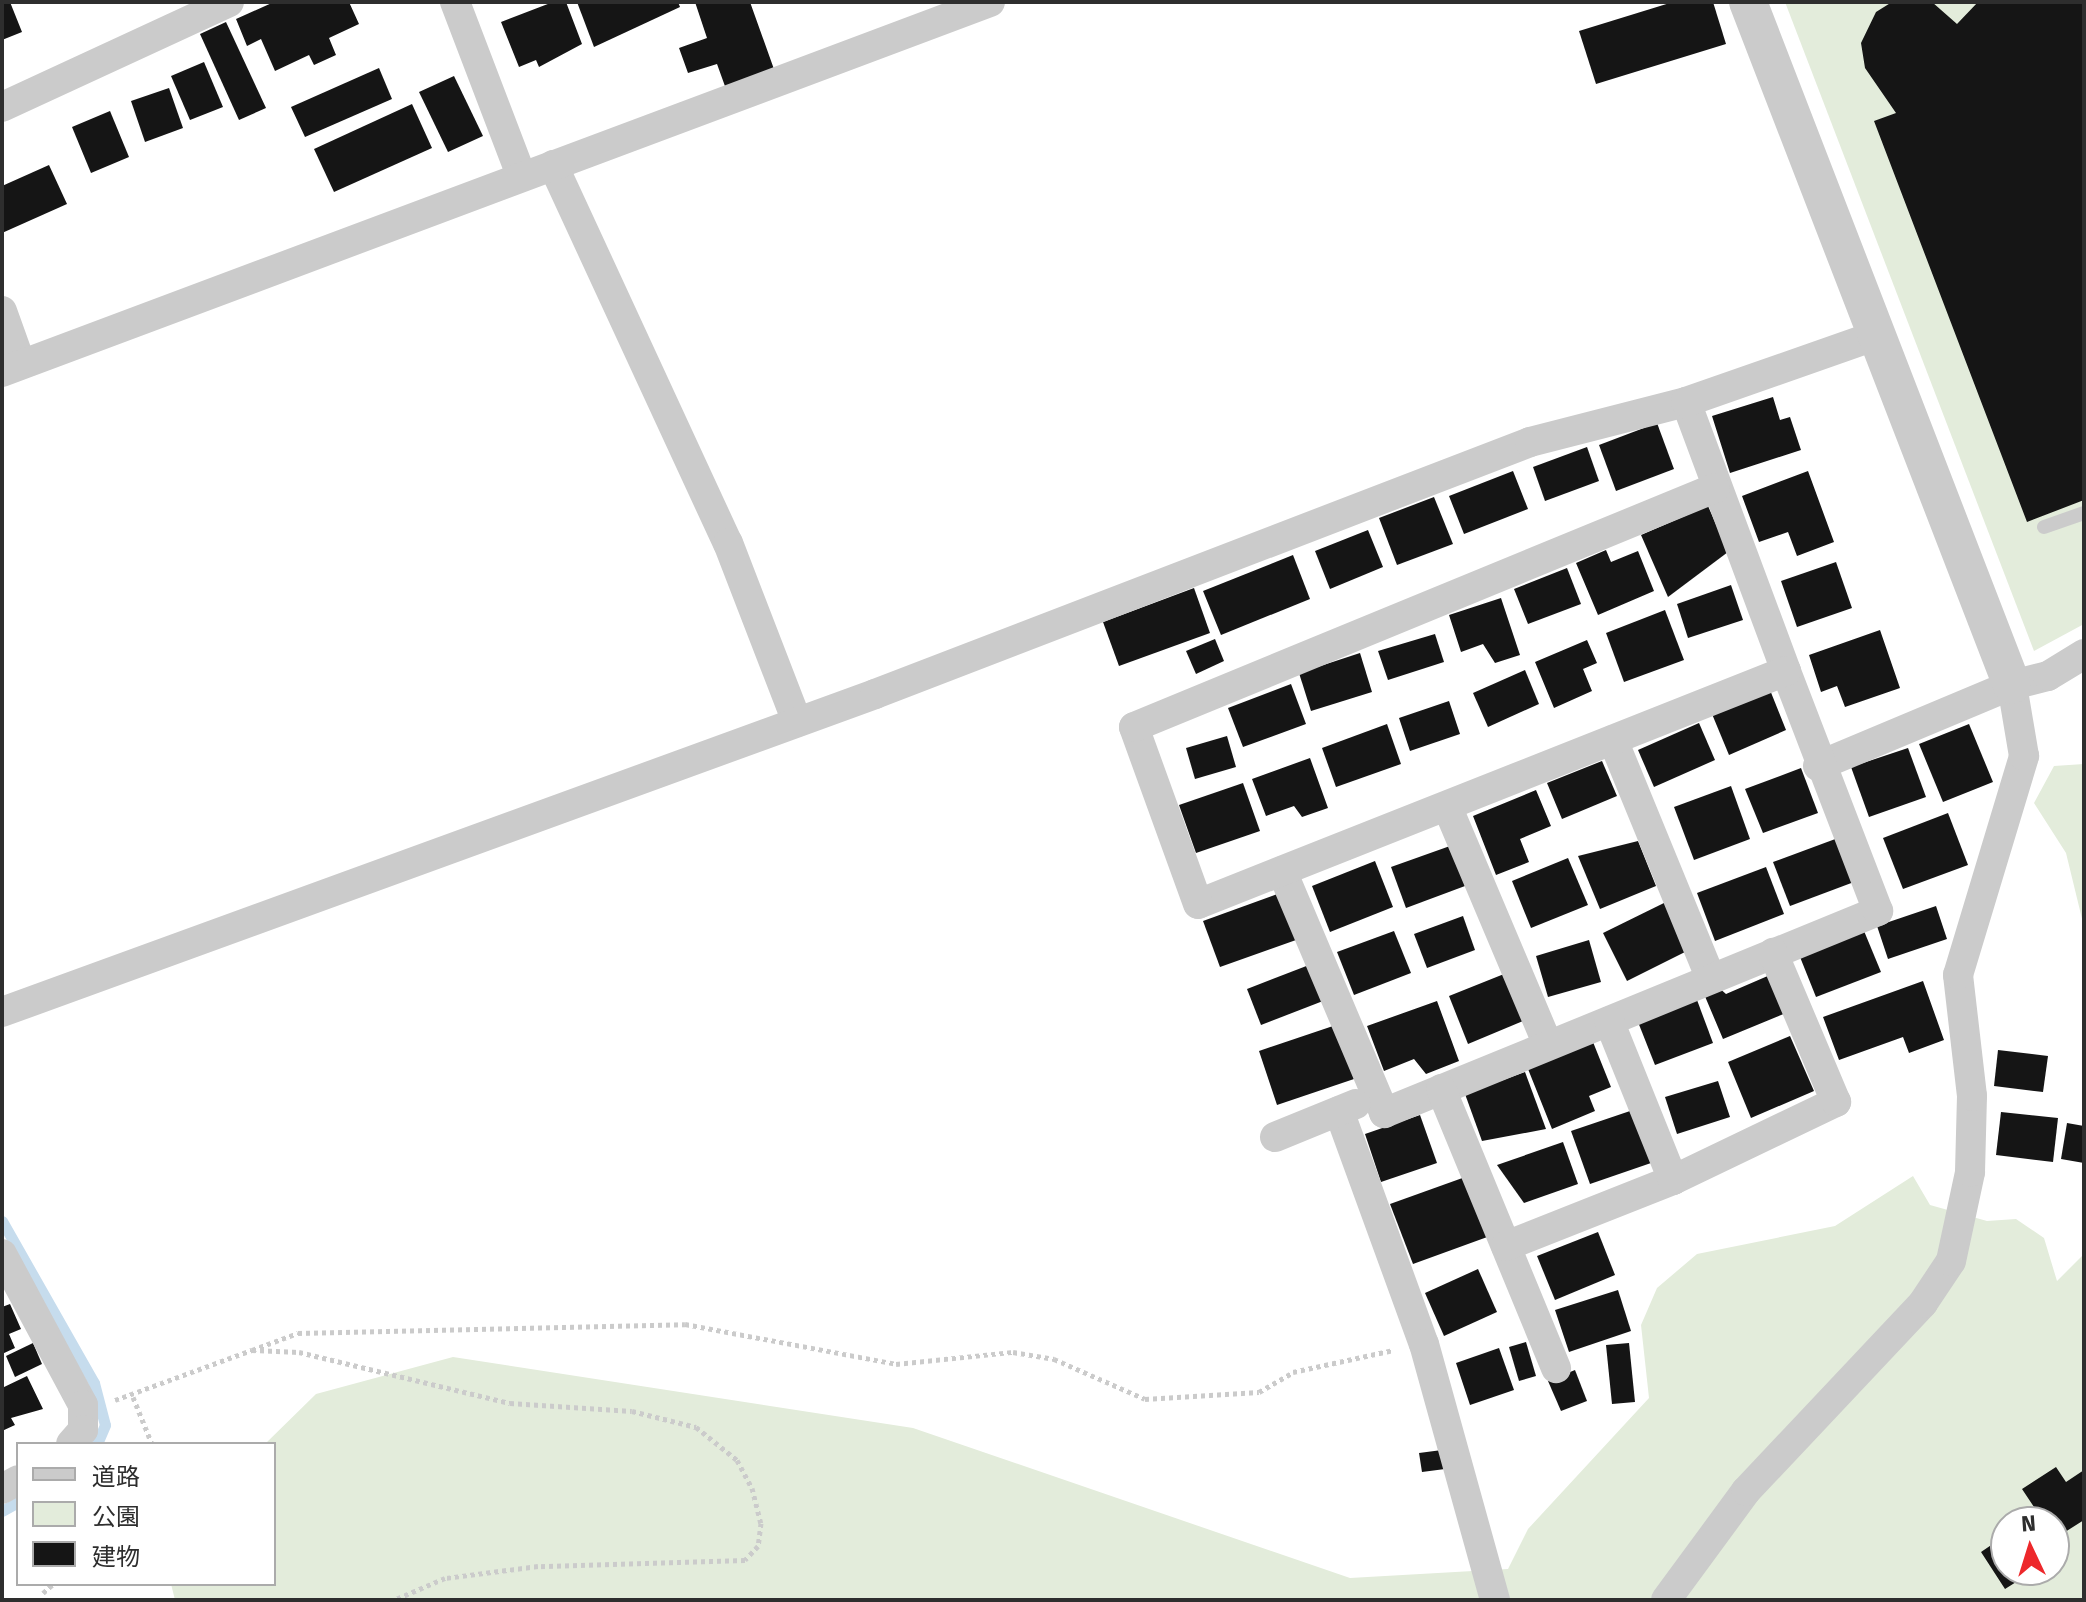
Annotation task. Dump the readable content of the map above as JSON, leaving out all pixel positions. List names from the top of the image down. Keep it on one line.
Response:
{"legend":["道路","公園","建物"],"north":"top"}
